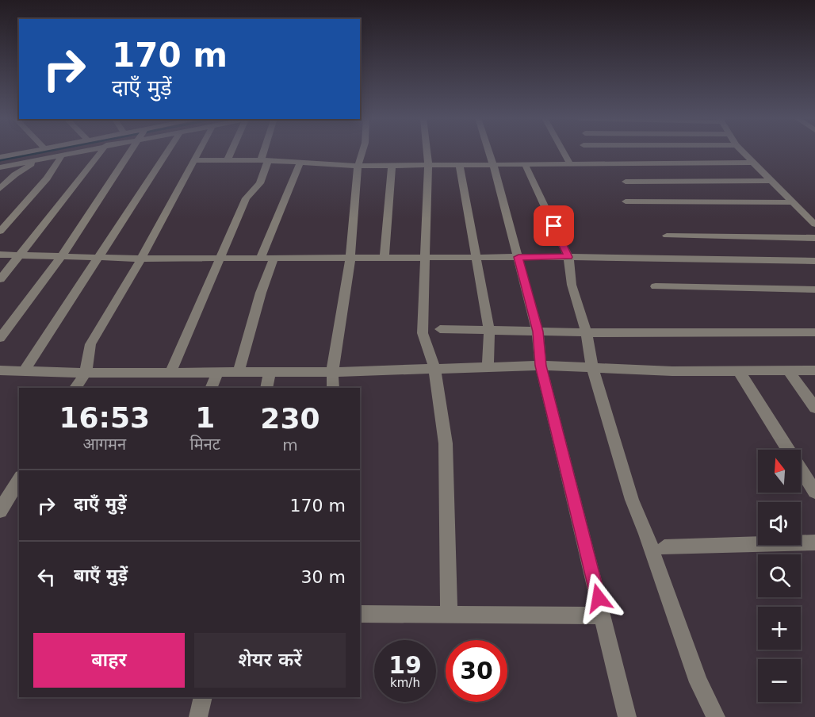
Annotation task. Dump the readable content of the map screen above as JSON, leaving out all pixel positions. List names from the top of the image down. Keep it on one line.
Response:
{"north":"top","page":{"turn":["170 m","दाएँ मुड़ें"],"eta":["16:53","आगमन","1","मिनट","230","m"],"map_buttons":["+","−"],"list":[{"name":"दाएँ मुड़ें","value":"170 m"},{"name":"बाएँ मुड़ें","value":"30 m"}],"buttons":["बाहर","शेयर करें"],"speed":"19 km/h","limit":"30"}}
